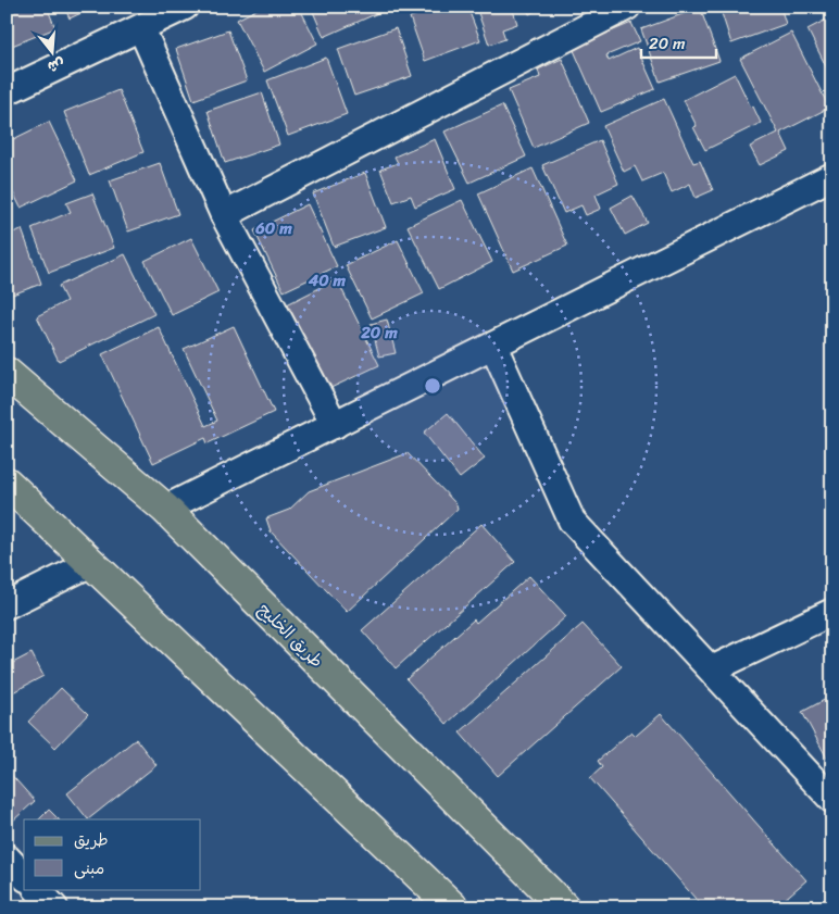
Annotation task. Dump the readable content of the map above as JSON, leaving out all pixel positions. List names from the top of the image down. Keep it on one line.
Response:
{"streets":{"main road":["طريق الخليج"]},"legend":["طريق","مبنى"],"scale_bar":"20 m","north":"bottom","rings":["60 m","40 m","20 m"]}
